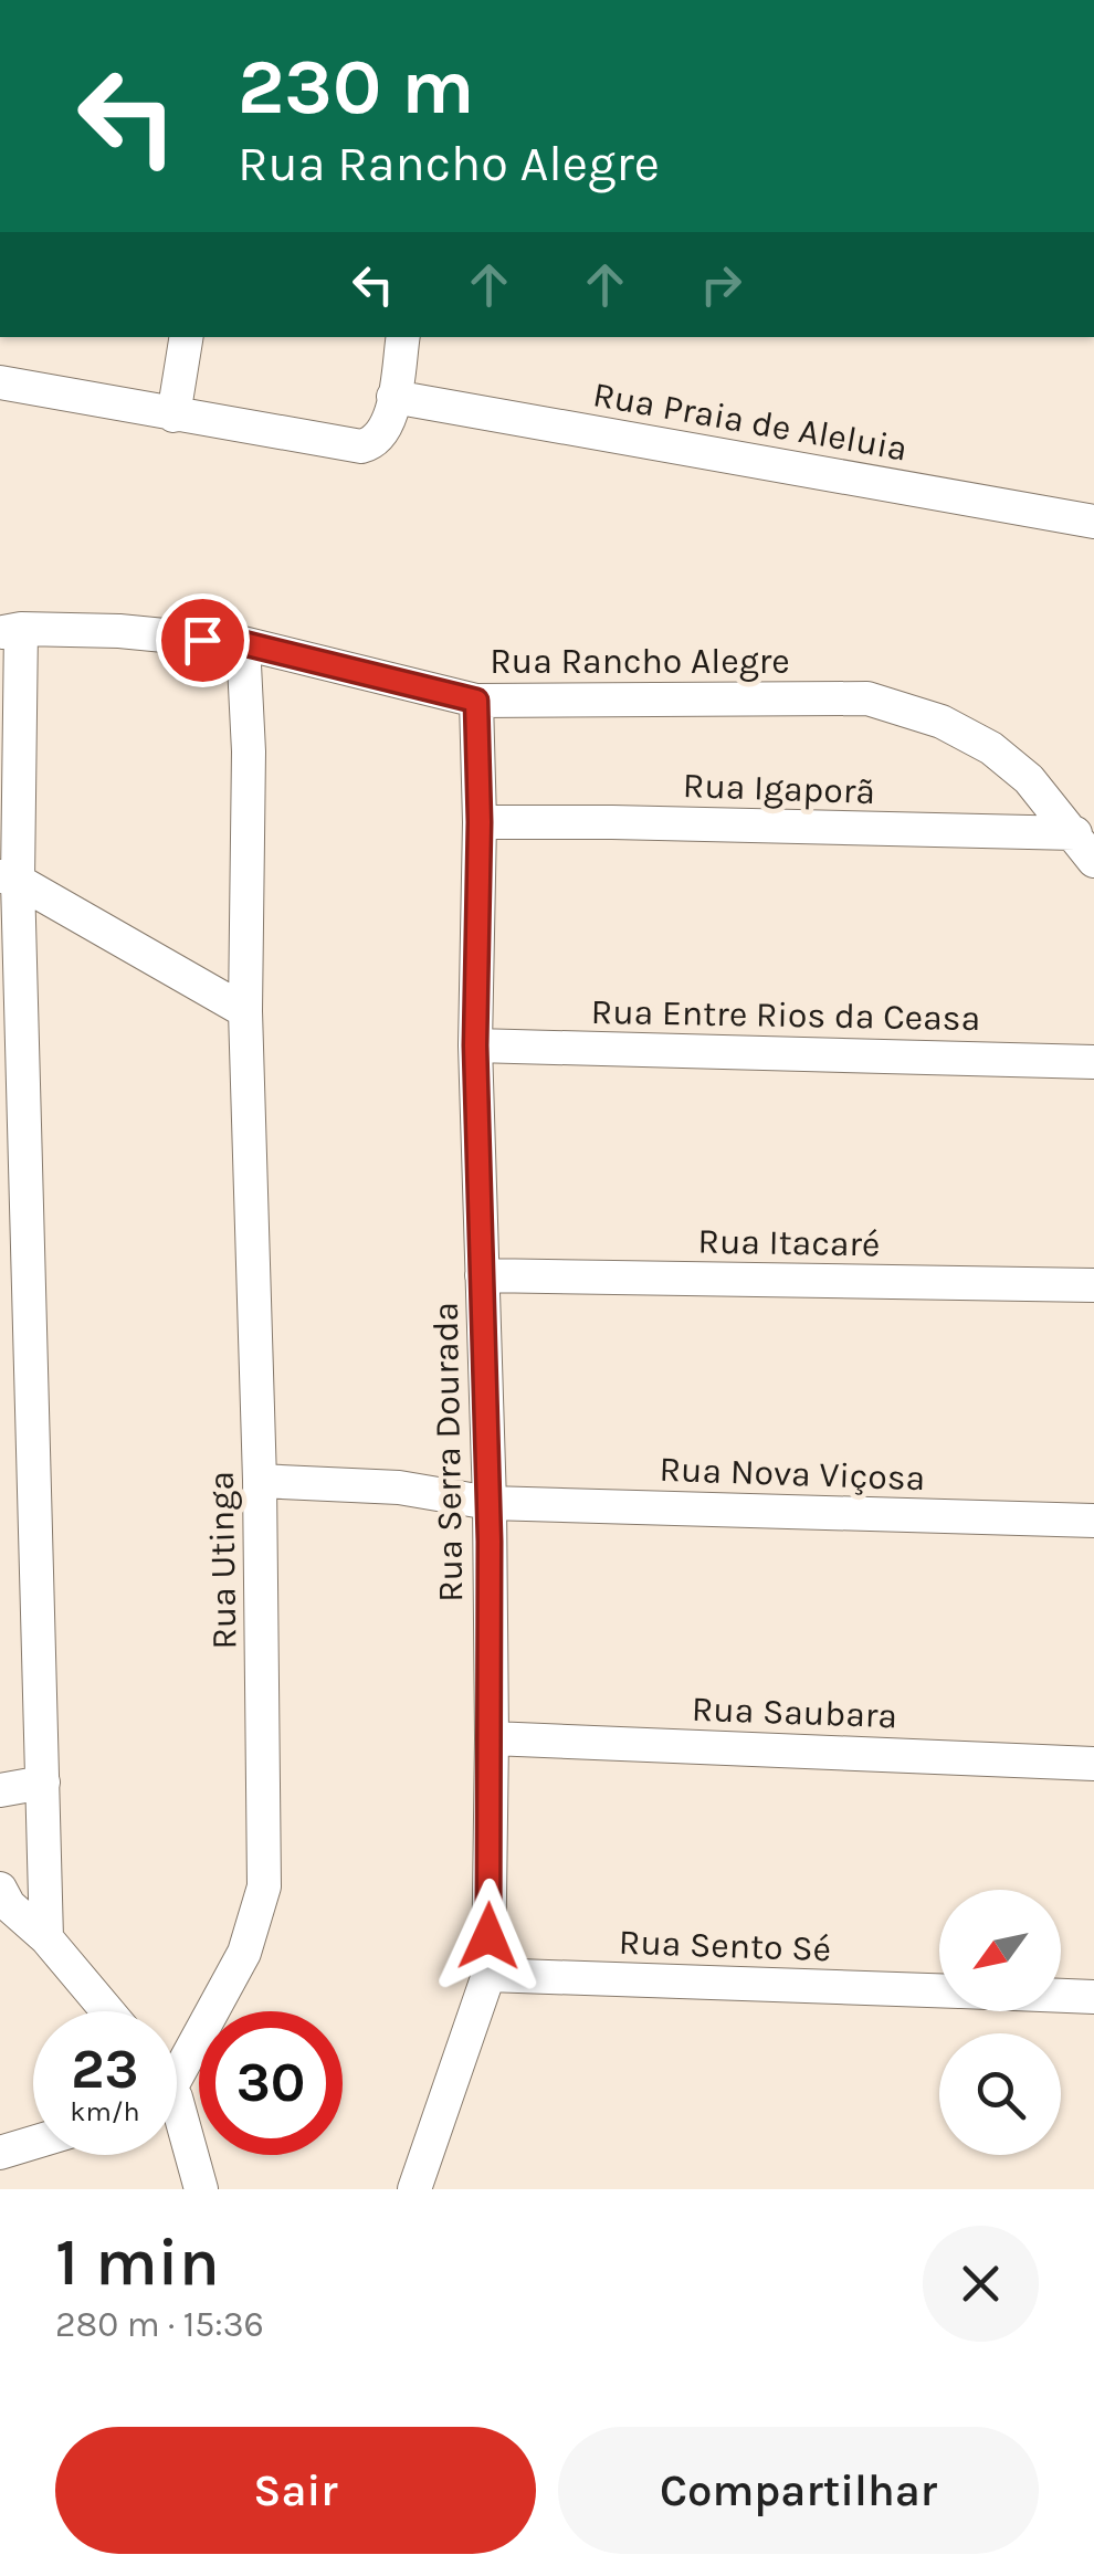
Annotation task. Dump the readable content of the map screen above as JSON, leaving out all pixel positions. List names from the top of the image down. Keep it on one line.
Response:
{"streets":{"street":["Rua Praia de Aleluia","Rua Rancho Alegre","Rua Igaporã","Rua Entre Rios da Ceasa","Rua Itacaré","Rua Serra Dourada","Rua Nova Viçosa","Rua Utinga","Rua Saubara","Rua Sento Sé"]},"crossings":[["Rua Rancho Alegre","Rua Igaporã"],["Rua Rancho Alegre","Rua Serra Dourada"],["Rua Rancho Alegre","Rua Utinga"],["Rua Igaporã","Rua Serra Dourada"],["Rua Entre Rios da Ceasa","Rua Serra Dourada"],["Rua Itacaré","Rua Serra Dourada"],["Rua Serra Dourada","Rua Nova Viçosa"],["Rua Serra Dourada","Rua Saubara"],["Rua Serra Dourada","Rua Sento Sé"],["Rua Nova Viçosa","Rua Utinga"]],"north":"bottom left","page":{"turn":["230 m","Rua Rancho Alegre"],"speed":"23 km/h","limit":"30","heading":["1 min","280 m · 15:36"],"buttons":["Sair","Compartilhar"]}}
